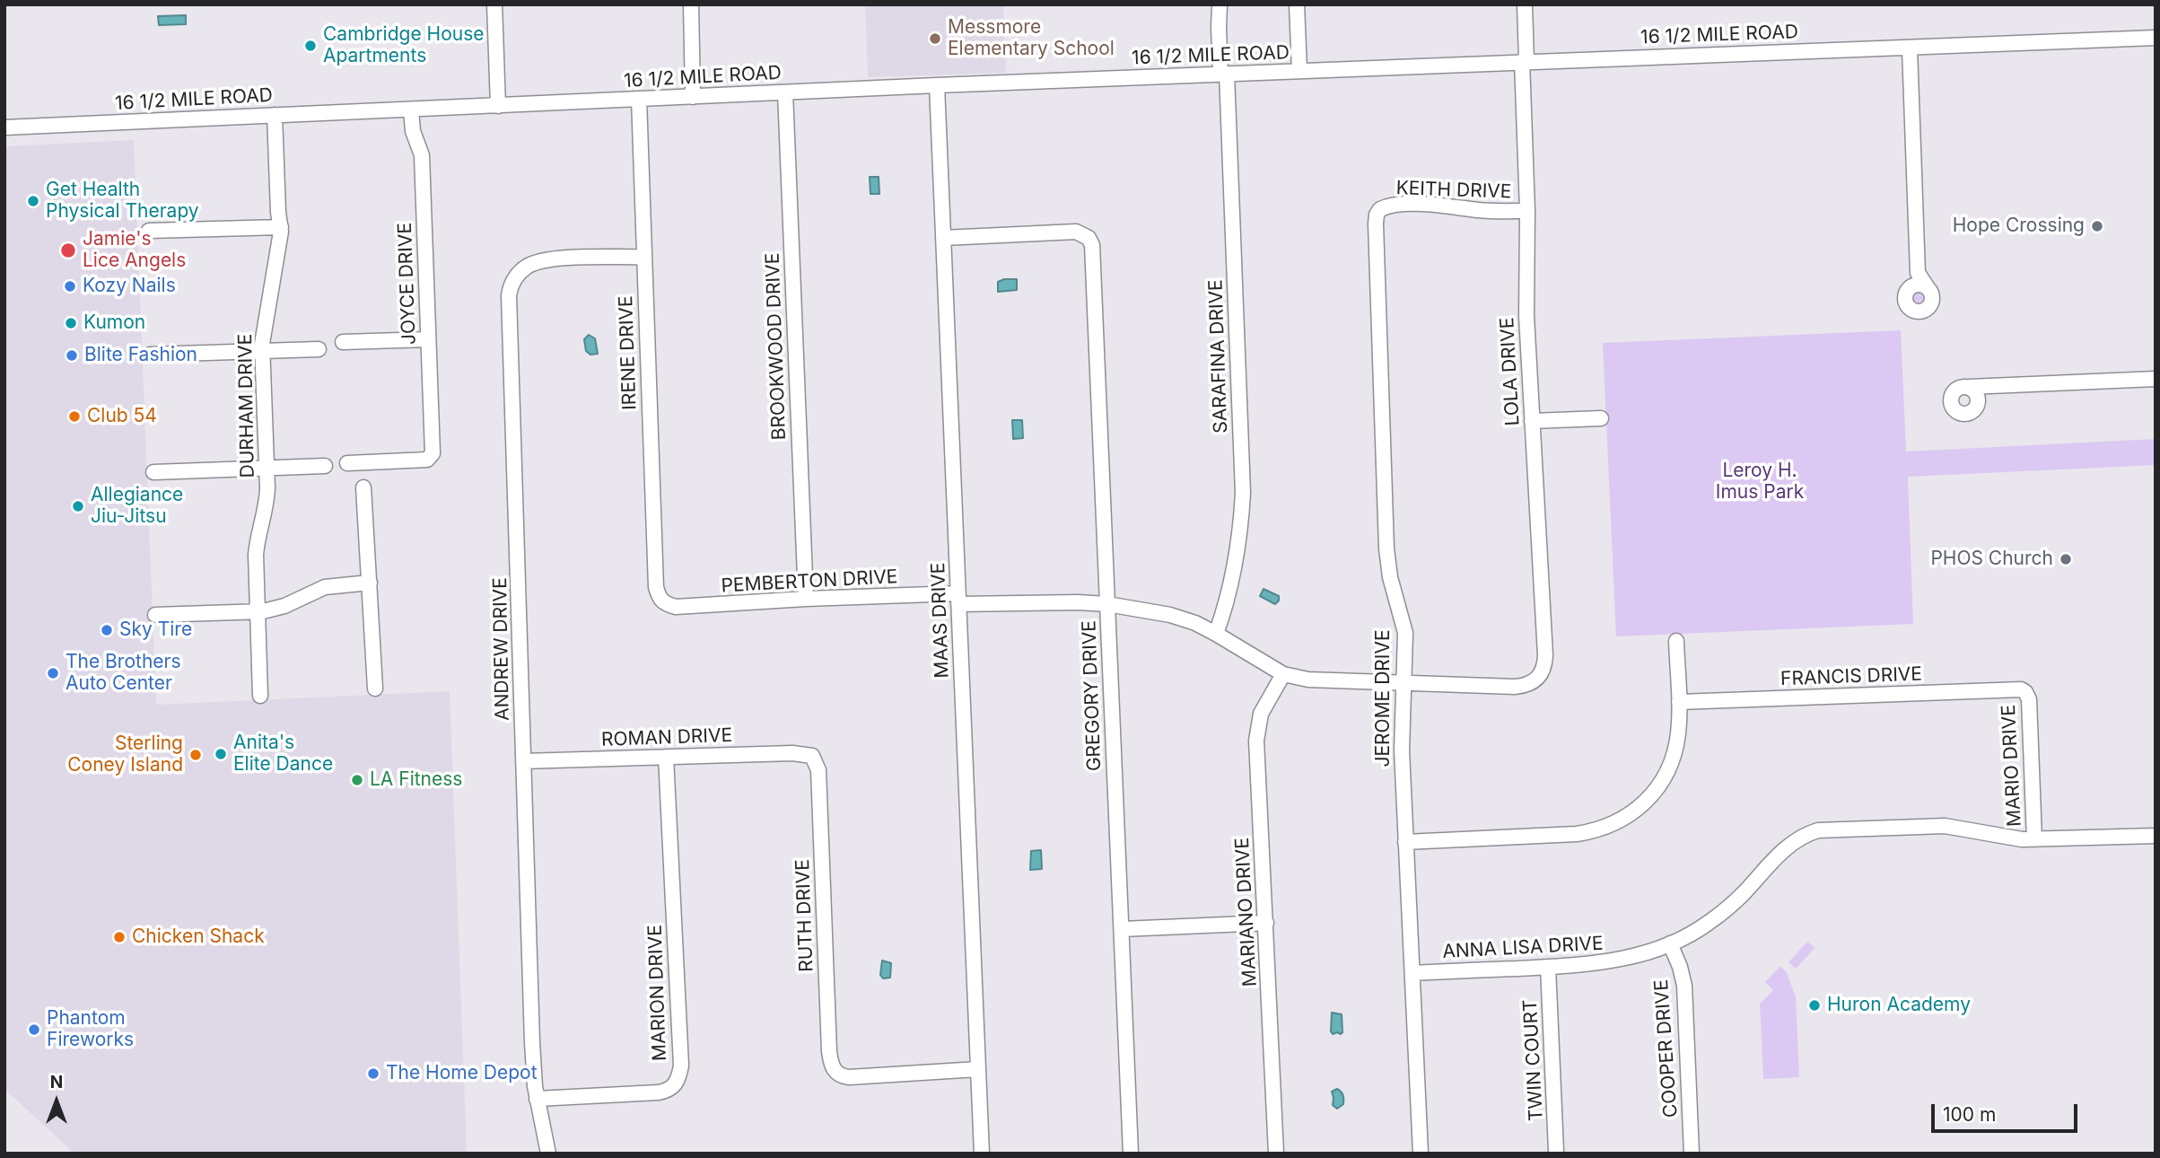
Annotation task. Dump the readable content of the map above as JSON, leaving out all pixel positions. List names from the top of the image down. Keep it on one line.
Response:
{"streets":{"street":["16 1/2 MILE ROAD","KEITH DRIVE","JOYCE DRIVE","BROOKWOOD DRIVE","IRENE DRIVE","SARAFINA DRIVE","LOLA DRIVE","DURHAM DRIVE","PEMBERTON DRIVE","MAAS DRIVE","ANDREW DRIVE","FRANCIS DRIVE","GREGORY DRIVE","JEROME DRIVE","ROMAN DRIVE","MARIO DRIVE","MARIANO DRIVE","RUTH DRIVE","ANNA LISA DRIVE","MARION DRIVE","COOPER DRIVE","TWIN COURT"]},"crossings":[["16 1/2 MILE ROAD","JOYCE DRIVE"],["16 1/2 MILE ROAD","BROOKWOOD DRIVE"],["16 1/2 MILE ROAD","IRENE DRIVE"],["16 1/2 MILE ROAD","SARAFINA DRIVE"],["16 1/2 MILE ROAD","LOLA DRIVE"],["16 1/2 MILE ROAD","DURHAM DRIVE"],["16 1/2 MILE ROAD","MAAS DRIVE"],["KEITH DRIVE","LOLA DRIVE"],["KEITH DRIVE","JEROME DRIVE"],["BROOKWOOD DRIVE","PEMBERTON DRIVE"],["IRENE DRIVE","PEMBERTON DRIVE"],["IRENE DRIVE","ANDREW DRIVE"],["SARAFINA DRIVE","PEMBERTON DRIVE"],["LOLA DRIVE","PEMBERTON DRIVE"],["PEMBERTON DRIVE","MAAS DRIVE"],["PEMBERTON DRIVE","GREGORY DRIVE"],["PEMBERTON DRIVE","JEROME DRIVE"],["PEMBERTON DRIVE","MARIANO DRIVE"],["MAAS DRIVE","GREGORY DRIVE"],["MAAS DRIVE","RUTH DRIVE"],["ANDREW DRIVE","ROMAN DRIVE"],["ANDREW DRIVE","MARION DRIVE"],["FRANCIS DRIVE","MARIO DRIVE"],["JEROME DRIVE","ANNA LISA DRIVE"],["ROMAN DRIVE","RUTH DRIVE"],["ROMAN DRIVE","MARION DRIVE"],["MARIO DRIVE","ANNA LISA DRIVE"],["ANNA LISA DRIVE","COOPER DRIVE"],["ANNA LISA DRIVE","TWIN COURT"]],"parks":["Leroy H. Imus Park"],"places":["Messmore Elementary School","Cambridge House Apartments","Get Health Physical Therapy","Hope Crossing","Jamie's Lice Angels","Kozy Nails","Kumon","Blite Fashion","Club 54","Allegiance Jiu-Jitsu","PHOS Church","Sky Tire","The Brothers Auto Center","Anita's Elite Dance","Sterling Coney Island","LA Fitness","Chicken Shack","Huron Academy","Phantom Fireworks","The Home Depot"],"scale_bar":"100 m","north":"top"}
